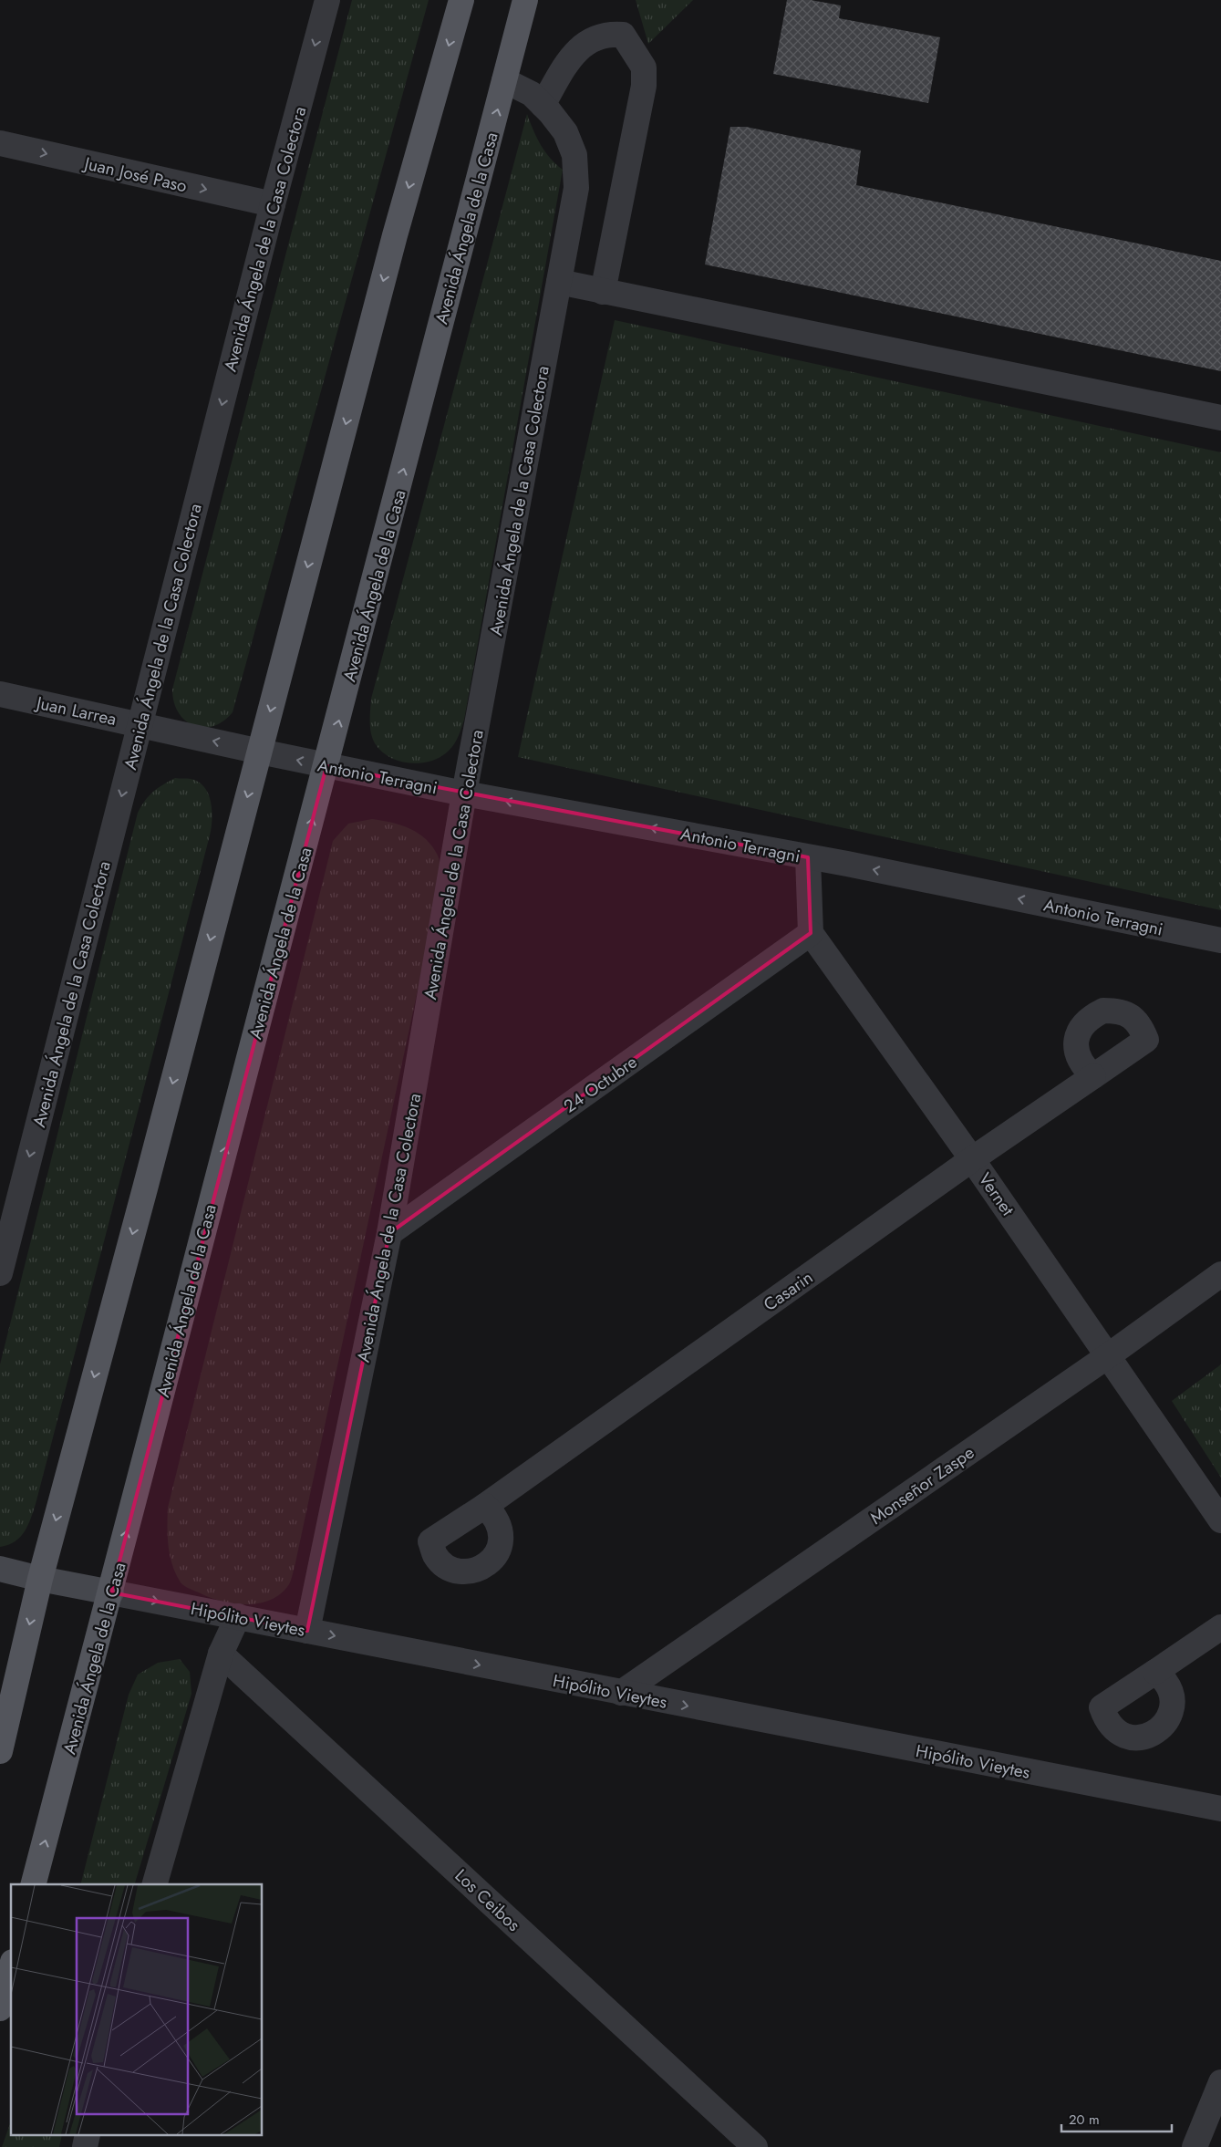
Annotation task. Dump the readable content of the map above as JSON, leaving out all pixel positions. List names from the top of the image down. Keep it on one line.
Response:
{"streets":{"main road":["Avenida Ángela de la Casa","Hipólito Vieytes"],"street":["Juan José Paso","Avenida Ángela de la Casa Colectora","Juan Larrea","Antonio Terragni","24 Octubre","Vernet","Casarin","Monseñor Zaspe","Los Ceibos"]},"crossings":[["Juan José Paso","Avenida Ángela de la Casa Colectora"],["Avenida Ángela de la Casa","Avenida Ángela de la Casa Colectora"],["Avenida Ángela de la Casa","Antonio Terragni"],["Avenida Ángela de la Casa","Hipólito Vieytes"],["Avenida Ángela de la Casa Colectora","Juan Larrea"],["Avenida Ángela de la Casa Colectora","Antonio Terragni"],["Avenida Ángela de la Casa Colectora","24 Octubre"],["Avenida Ángela de la Casa Colectora","Hipólito Vieytes"],["Juan Larrea","Antonio Terragni"],["24 Octubre","Vernet"],["Vernet","Casarin"],["Vernet","Monseñor Zaspe"],["Monseñor Zaspe","Hipólito Vieytes"]],"one_way":["Juan José Paso","Avenida Ángela de la Casa Colectora","Juan Larrea","Antonio Terragni","Hipólito Vieytes"],"scale_bar":"20 m"}
